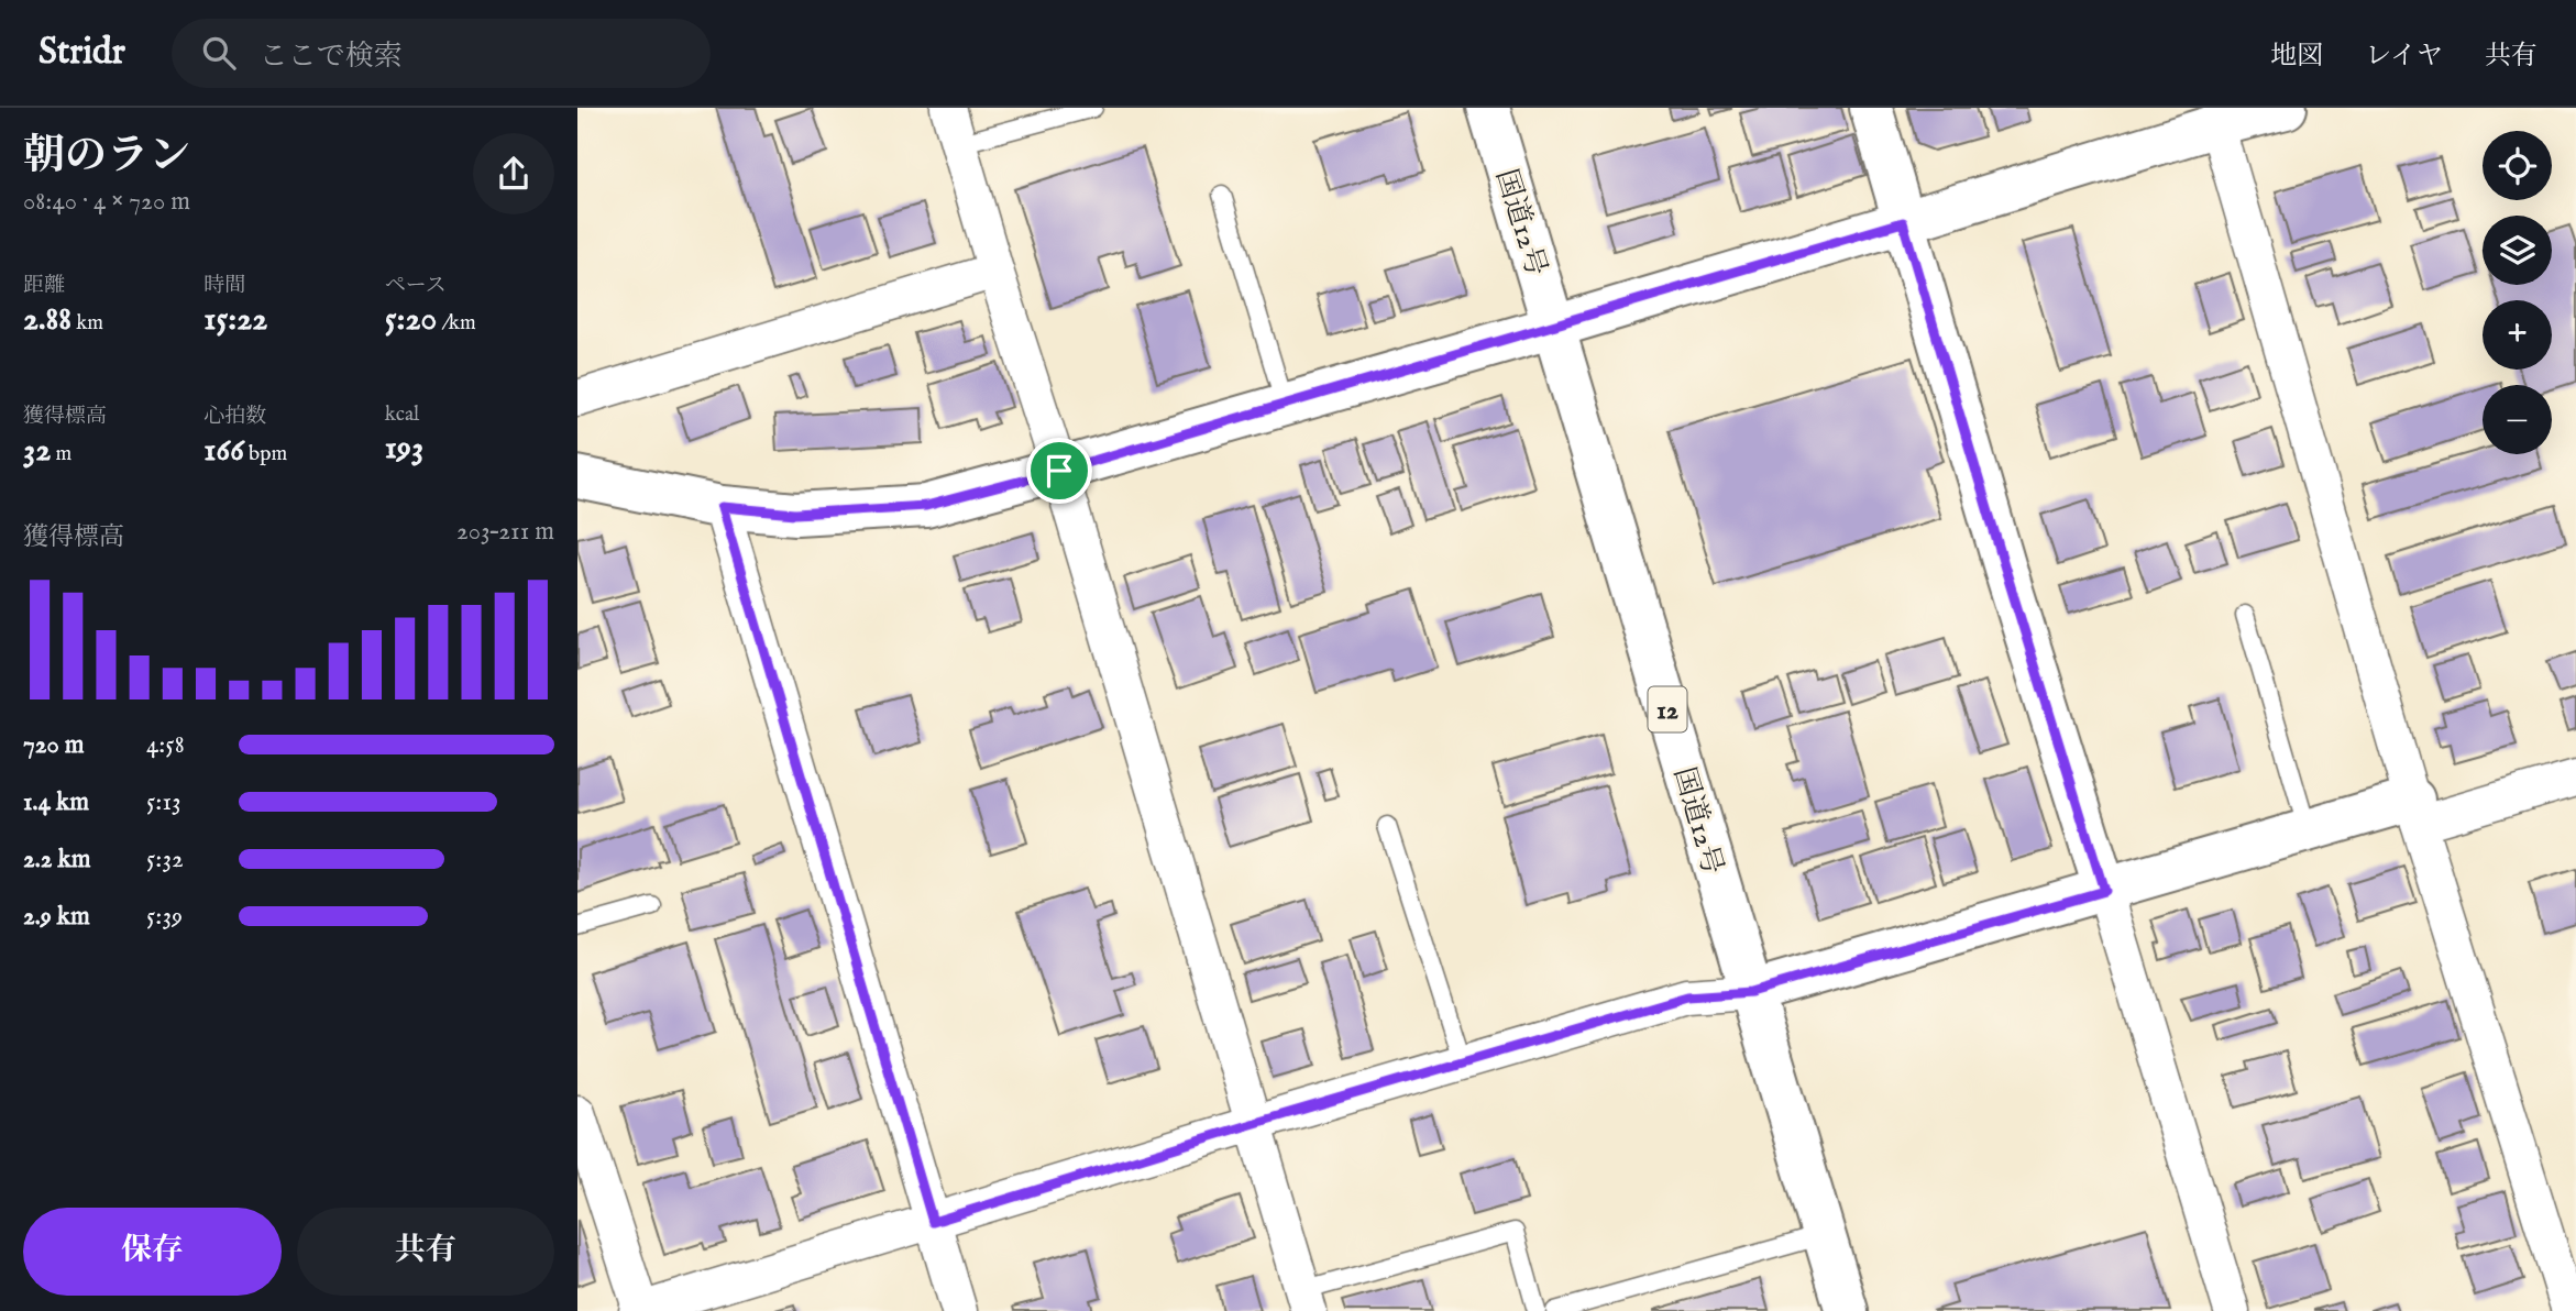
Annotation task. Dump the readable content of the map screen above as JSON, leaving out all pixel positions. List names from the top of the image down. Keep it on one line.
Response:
{"streets":{"main road":["国道12号","12"]},"page":{"header":"Stridr","search":"ここで検索","nav":["地図","レイヤ","共有"],"heading":["朝のラン","08:40 · 4 × 720 m"],"map_buttons":["+","−"],"stats":[["距離","2.88 km"],["時間","15:22"],["ペース","5:20 /km"],["獲得標高","32 m"],["心拍数","166 bpm"],["kcal","193"]],"chart":["獲得標高","203–211 m"],"list":[{"name":"720 m","note":"4:58"},{"name":"1.4 km","note":"5:13"},{"name":"2.2 km","note":"5:32"},{"name":"2.9 km","note":"5:39"}],"buttons":["保存","共有"]}}
